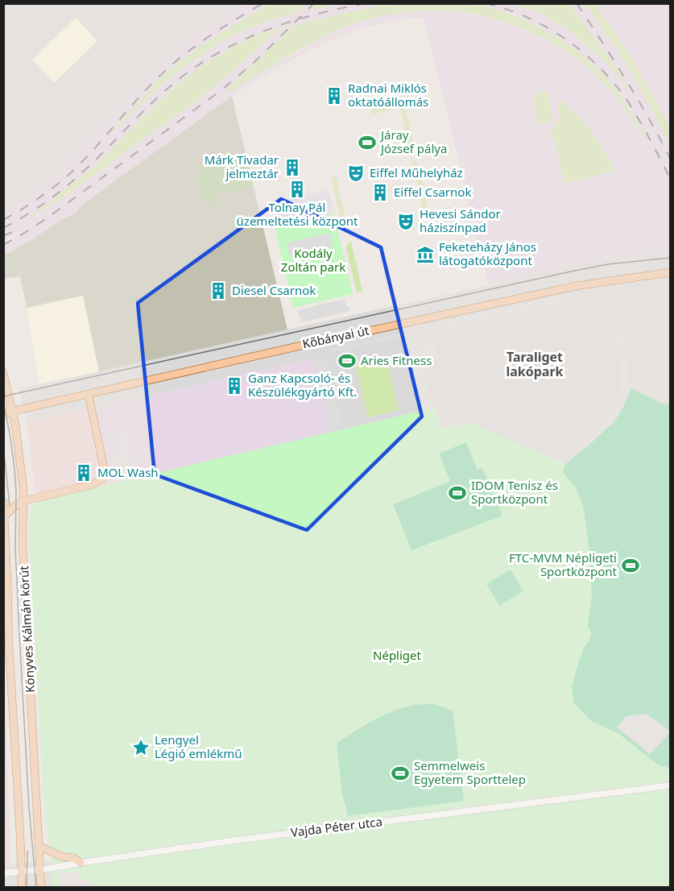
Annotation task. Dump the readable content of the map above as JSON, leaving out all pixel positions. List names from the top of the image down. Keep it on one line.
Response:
{"streets":{"main road":["Kőbányai út","Könyves Kálmán körút"],"street":["Vajda Péter utca"]},"crossings":[["Kőbányai út","Könyves Kálmán körút"],["Könyves Kálmán körút","Vajda Péter utca"]],"districts":["Taraliget lakópark"],"parks":["Kodály Zoltán park","Népliget"],"places":{"building":["Radnai Miklós oktatóállomás","Márk Tivadar jelmeztár","Tolnay Pál üzemeltetési központ","Eiffel Csarnok","Diesel Csarnok","Ganz Kapcsoló- és Készülékgyártó Kft.","MOL Wash"],"sports":["Járay József pálya","Aries Fitness","IDOM Tenisz és Sportközpont","FTC-MVM Népligeti Sportközpont","Semmelweis Egyetem Sporttelep"],"theatre":["Eiffel Műhelyház","Hevesi Sándor háziszínpad"],"museum":["Feketeházy János látogatóközpont"],"place":["Lengyel Légió emlékmű"]}}
